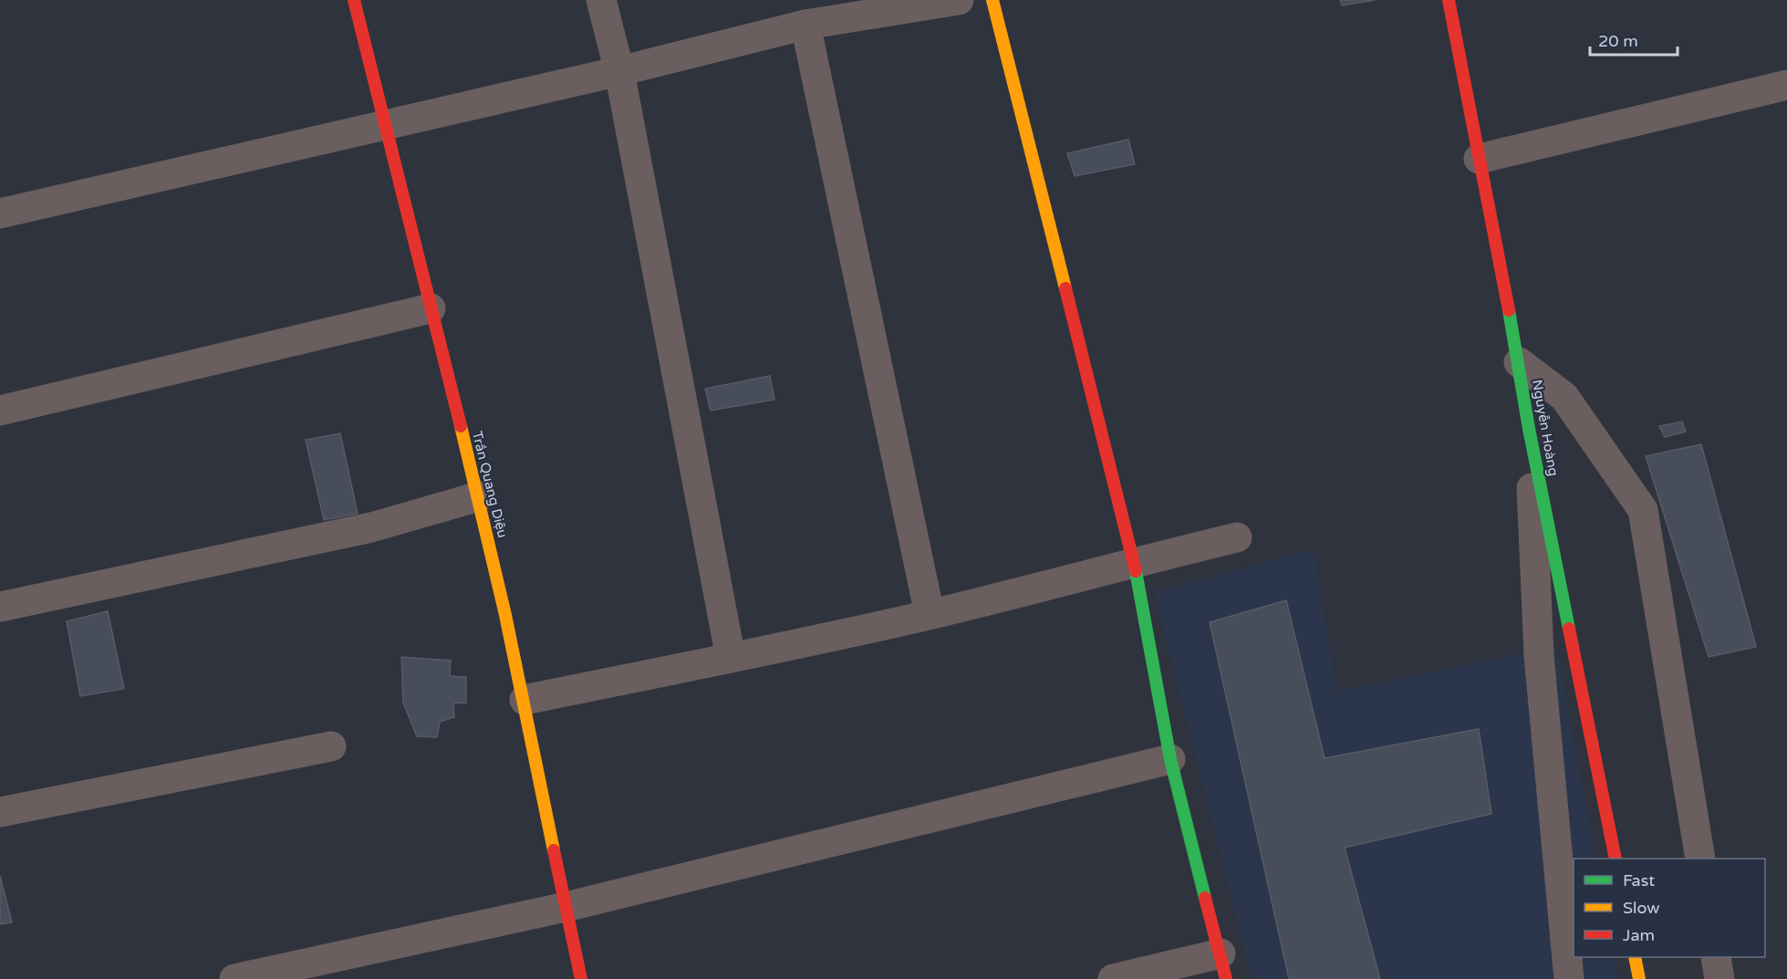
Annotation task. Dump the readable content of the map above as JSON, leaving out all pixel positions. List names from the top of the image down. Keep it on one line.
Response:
{"streets":{"street":["Nguyễn Hoàng","Trần Quang Diệu"]},"legend":["Fast","Slow","Jam"],"scale_bar":"20 m"}
